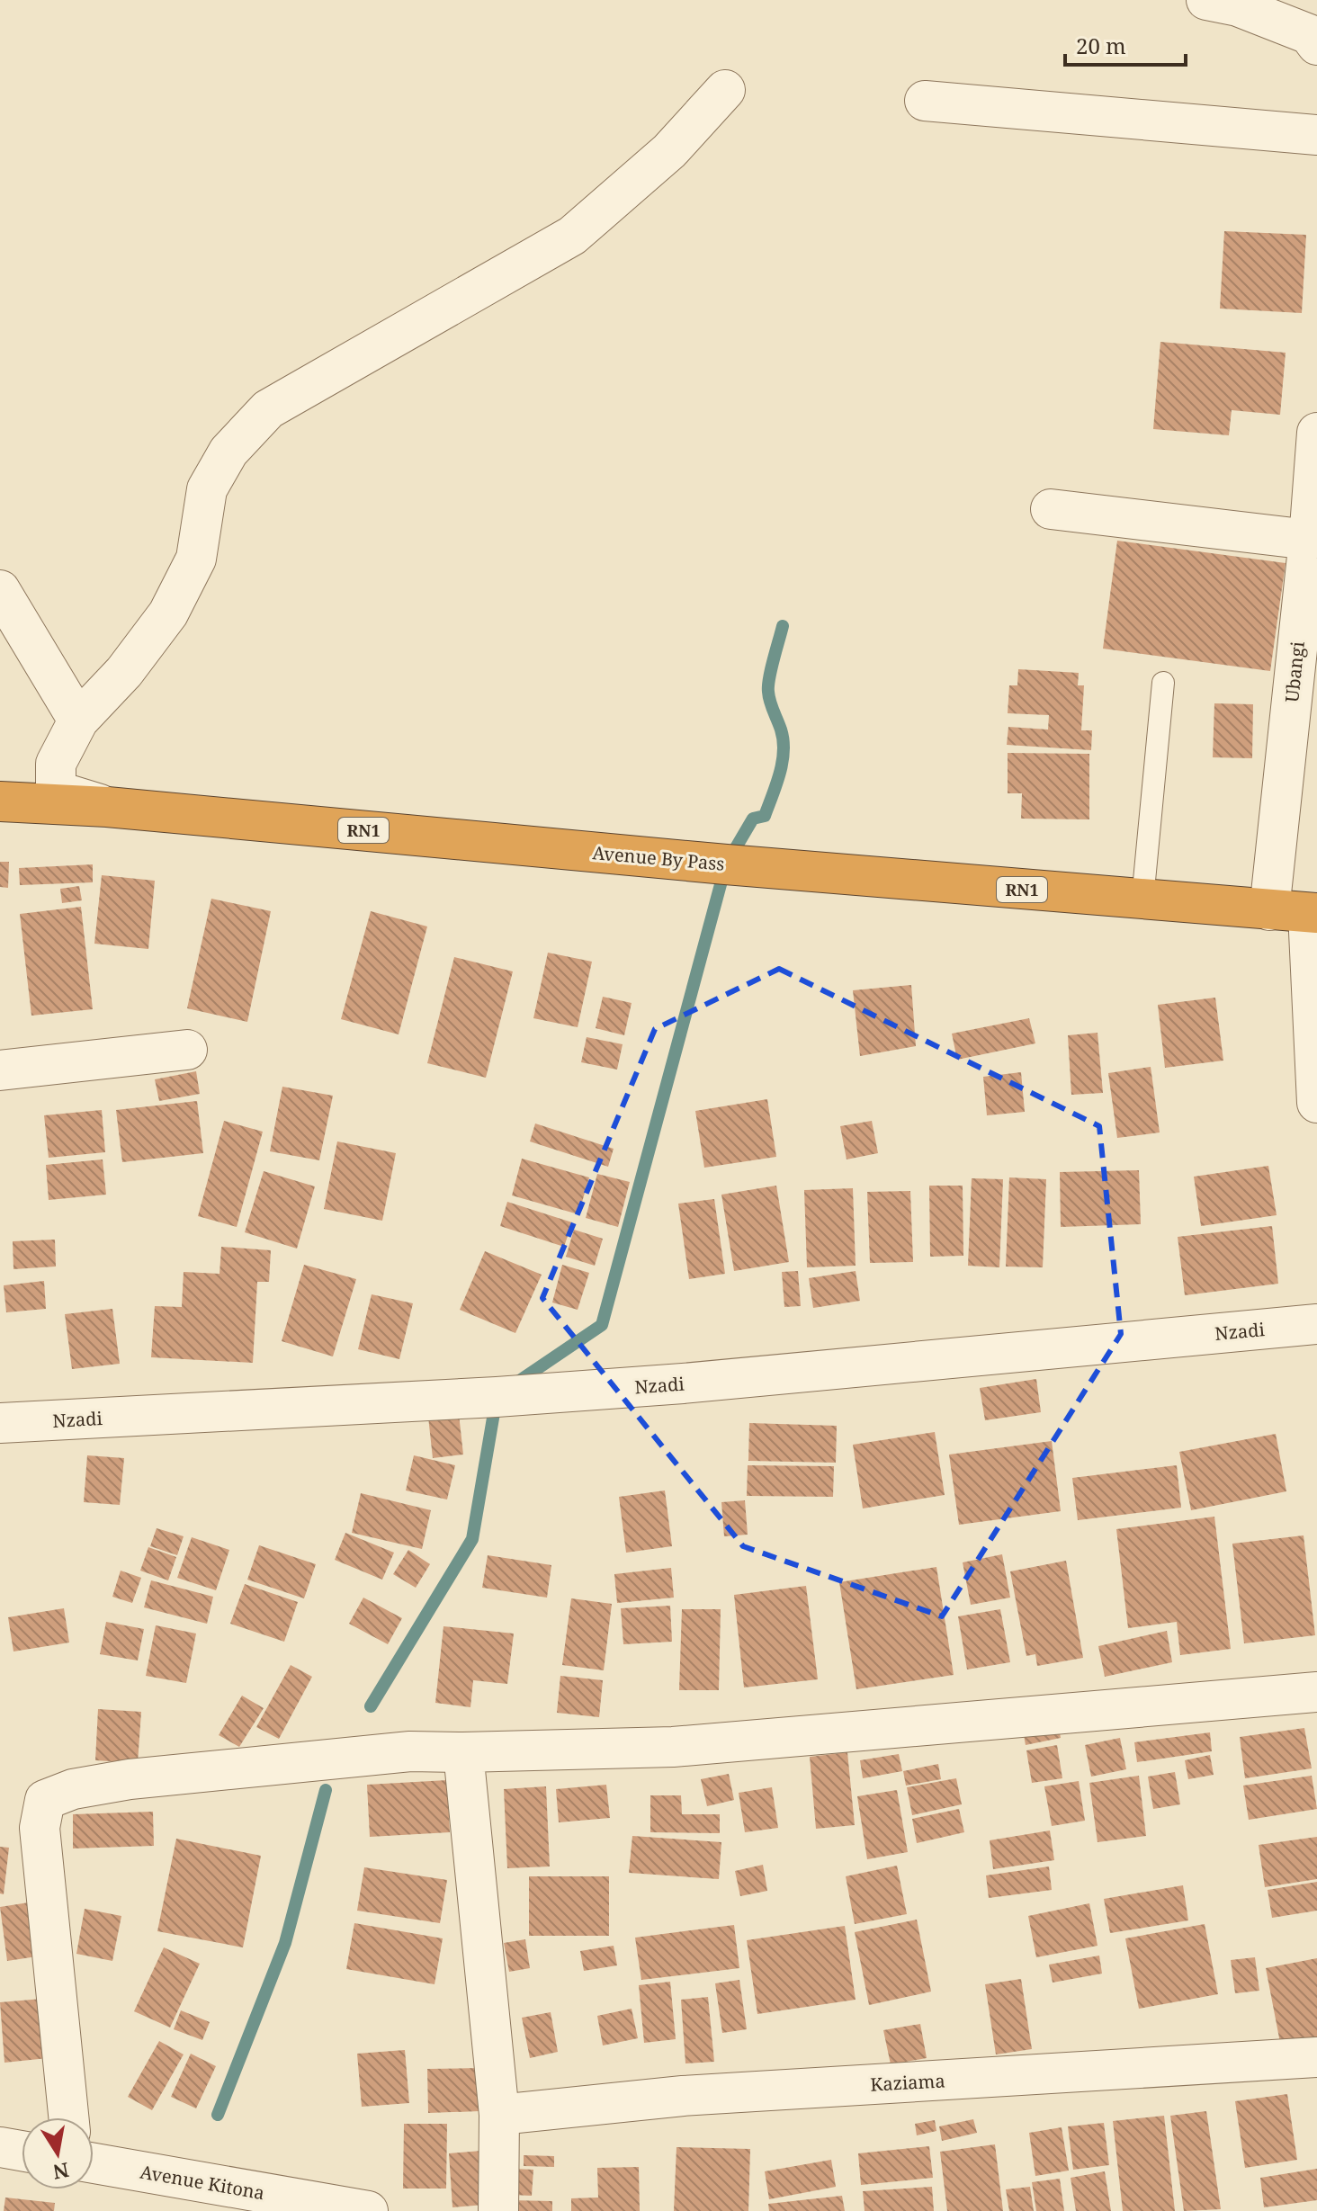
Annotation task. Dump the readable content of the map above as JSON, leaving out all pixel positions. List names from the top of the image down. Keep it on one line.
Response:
{"streets":{"highway":["RN1","Avenue By Pass"],"street":["Ubangi","Nzadi","Kaziama","Avenue Kitona"]},"crossings":[["Ubangi","Avenue By Pass"]],"scale_bar":"20 m","north":"bottom"}
